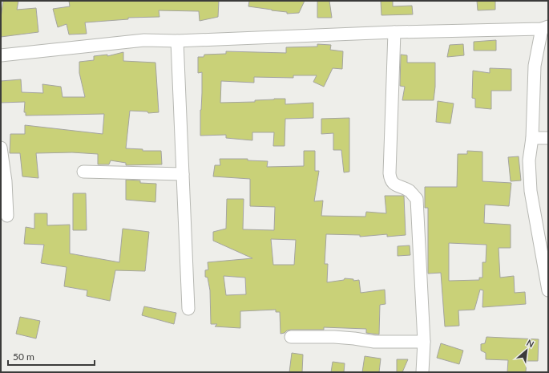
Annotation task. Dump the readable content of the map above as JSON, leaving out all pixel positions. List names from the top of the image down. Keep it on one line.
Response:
{"scale_bar":"50 m","north":"top right"}
